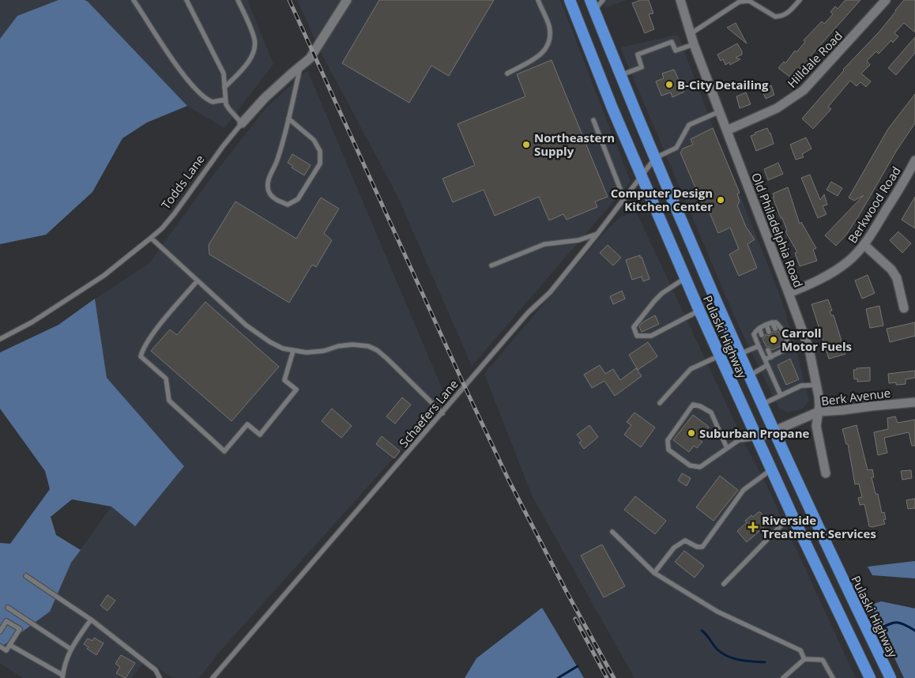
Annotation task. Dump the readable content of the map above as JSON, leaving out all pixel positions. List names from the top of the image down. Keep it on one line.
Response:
{"streets":{"highway":["Pulaski Highway"],"street":["Hilldale Road","Todds Lane","Berkwood Road","Old Philadelphia Road","Berk Avenue"],"lane":["Schaefers Lane"]},"crossings":[["Hilldale Road","Old Philadelphia Road"],["Berkwood Road","Old Philadelphia Road"],["Old Philadelphia Road","Berk Avenue"],["Pulaski Highway","Berk Avenue"],["Pulaski Highway","Schaefers Lane"]],"places":{"other":["B-City Detailing","Northeastern Supply","Computer Design Kitchen Center","Carroll Motor Fuels","Suburban Propane"],"health":["Riverside Treatment Services"]}}
